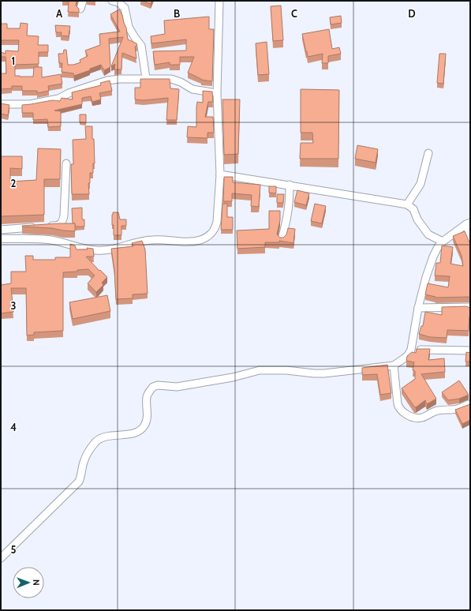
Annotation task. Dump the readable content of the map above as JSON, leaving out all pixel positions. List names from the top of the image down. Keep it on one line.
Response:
{"north":"right","grid":{"columns":["A","B","C","D"],"rows":["1","2","3","4","5"]}}
